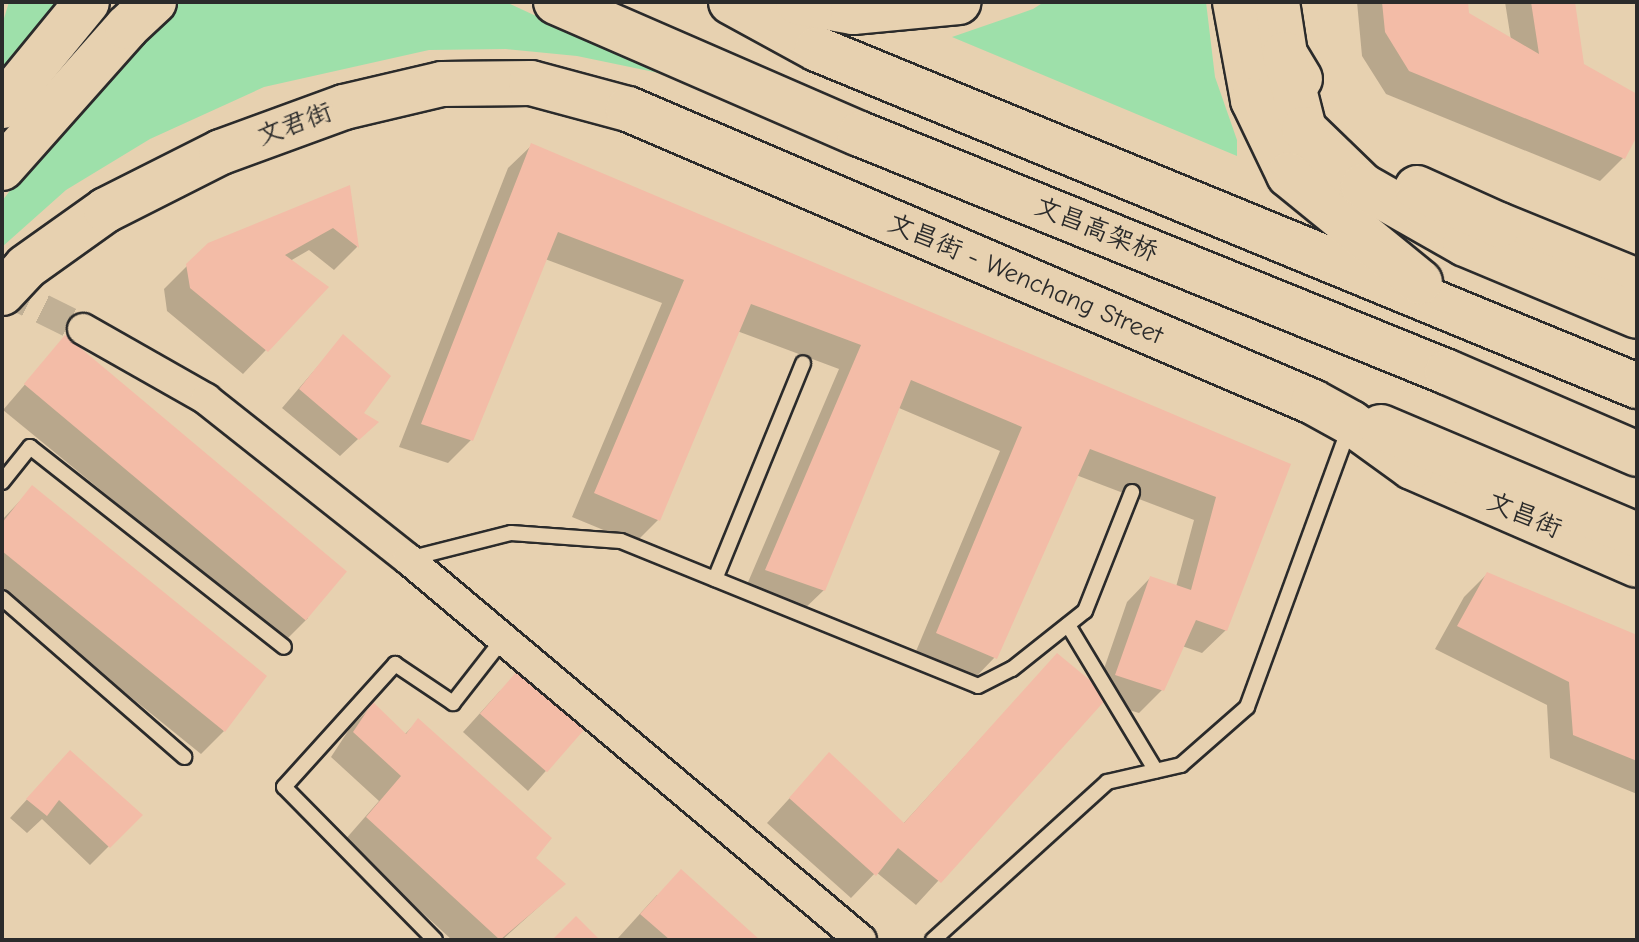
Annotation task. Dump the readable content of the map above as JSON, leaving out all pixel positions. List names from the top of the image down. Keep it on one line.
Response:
{"streets":{"main road":["文君街","文昌高架桥","文昌街 - Wenchang Street","文昌街"]},"crossings":[["文君街","文昌街 - Wenchang Street"],["文昌街 - Wenchang Street","文昌街"]]}
